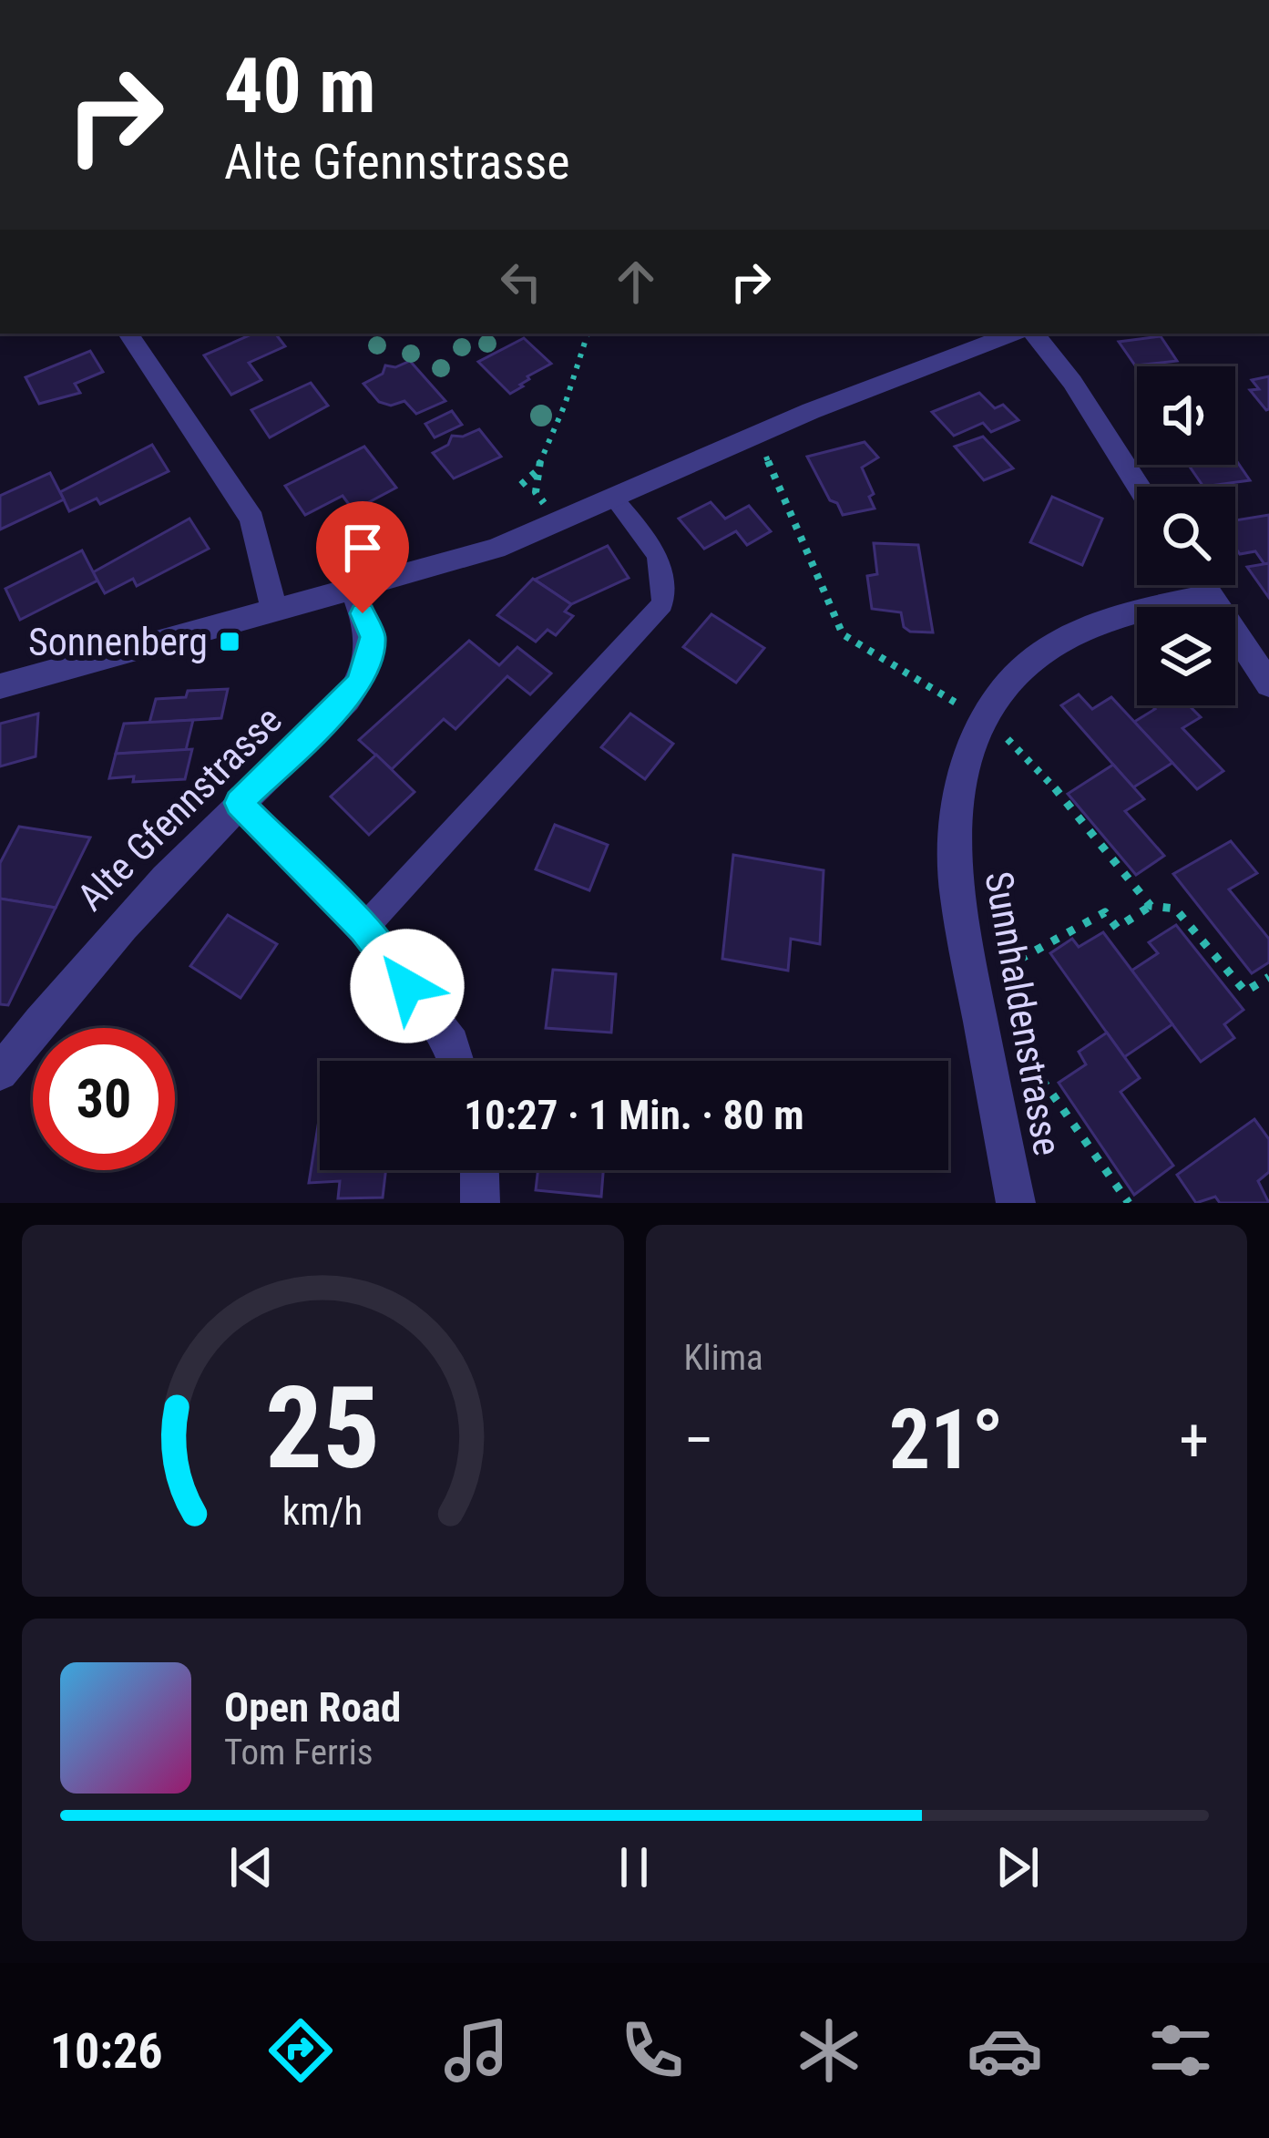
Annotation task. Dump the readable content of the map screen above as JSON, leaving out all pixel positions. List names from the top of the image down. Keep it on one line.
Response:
{"streets":{"street":["Alte Gfennstrasse","Sunnhaldenstrasse"]},"places":{"transit":["Sonnenberg"]},"page":{"turn":["40 m","Alte Gfennstrasse"],"limit":"30","trip":"10:27 · 1 Min. · 80 m","tile":"Klima","heat":["−","21°","+"],"song":["Open Road","Tom Ferris"],"tabs":"10:26","gauge":["25","km/h"]}}
